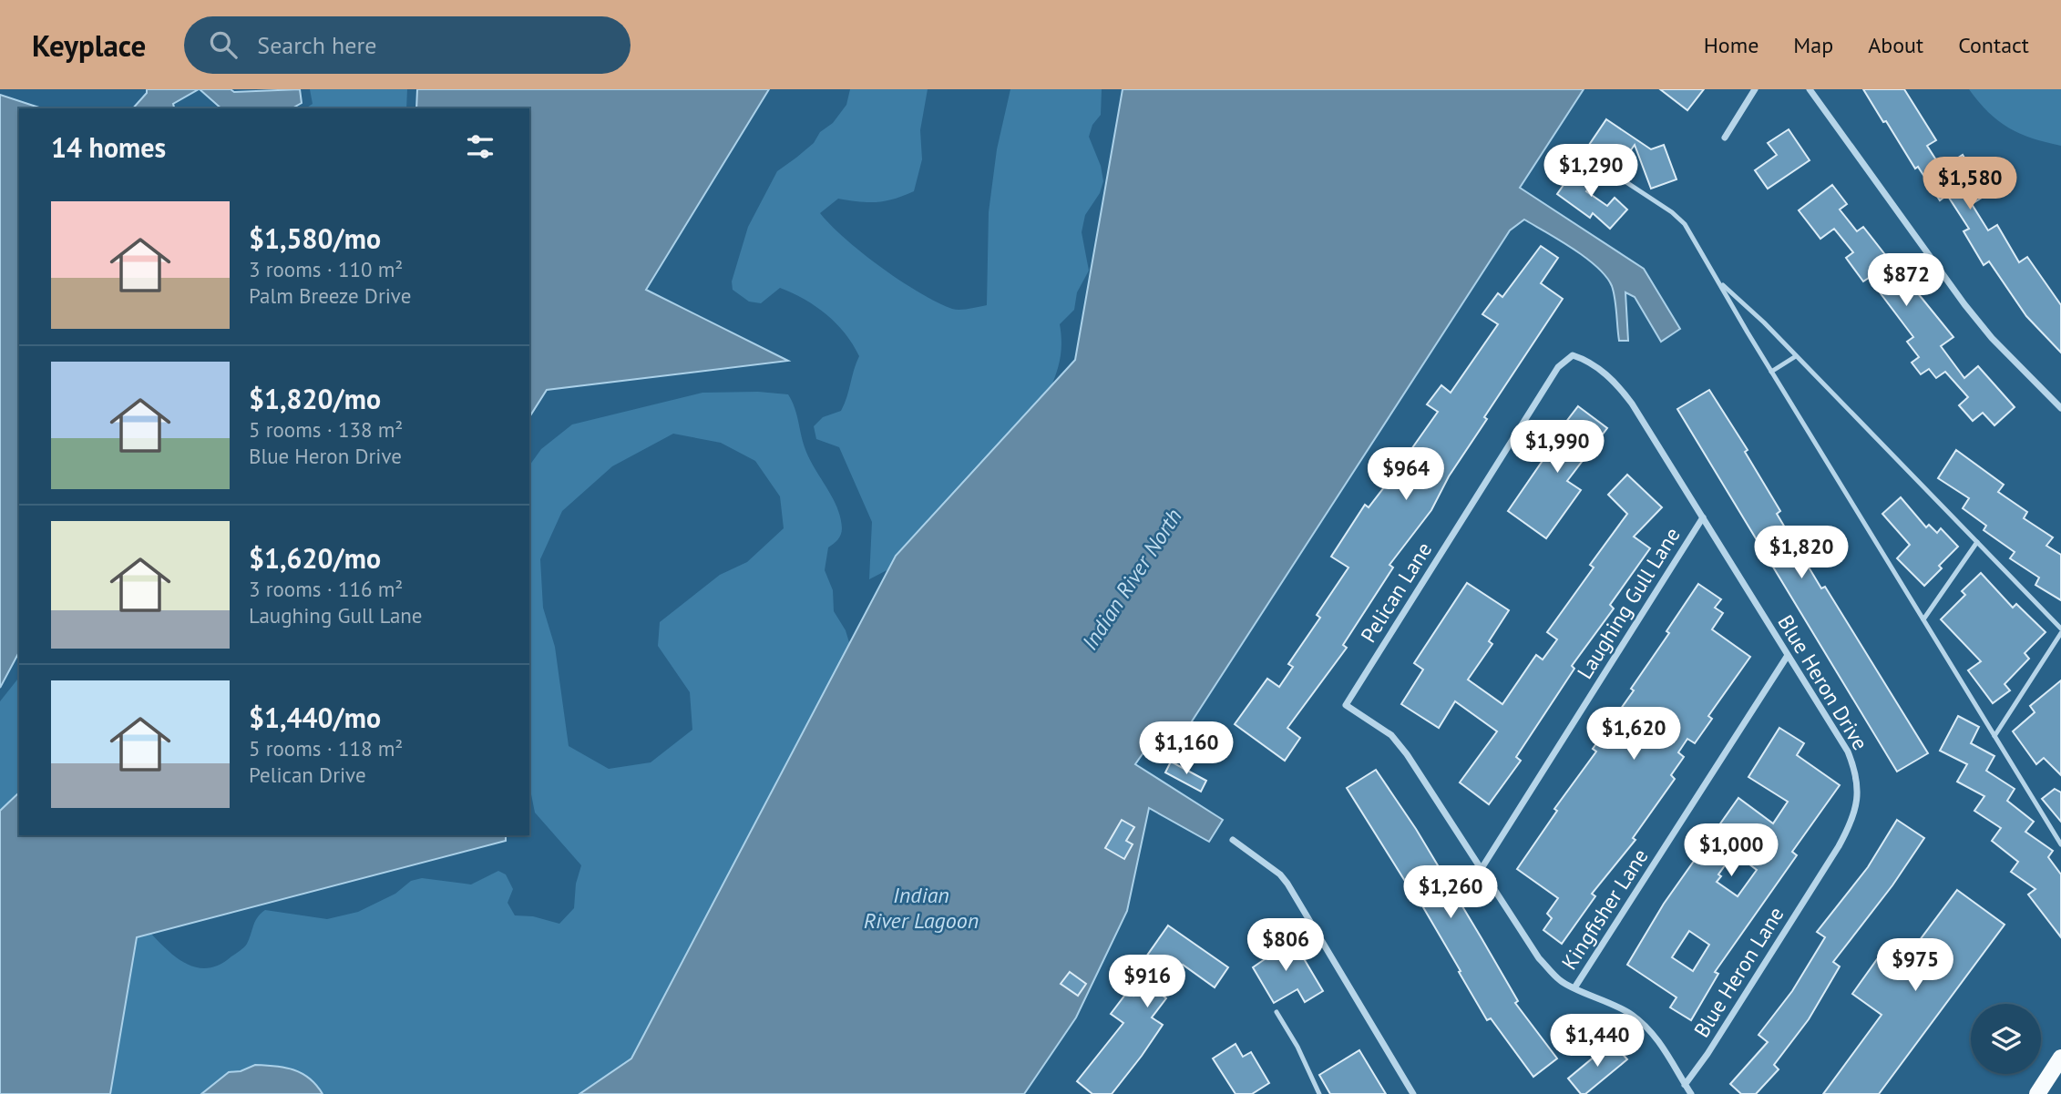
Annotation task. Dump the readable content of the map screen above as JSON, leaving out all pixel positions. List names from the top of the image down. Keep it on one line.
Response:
{"streets":{"street":["Pelican Lane","Laughing Gull Lane","Blue Heron Drive","Kingfisher Lane","Blue Heron Lane"]},"crossings":[["Pelican Lane","Laughing Gull Lane"],["Pelican Lane","Blue Heron Drive"],["Laughing Gull Lane","Blue Heron Drive"],["Blue Heron Drive","Kingfisher Lane"],["Blue Heron Drive","Blue Heron Lane"]],"water":["Indian River North","Indian River Lagoon"],"page":{"header":"Keyplace","search":"Search here","nav":["Home","Map","About","Contact"],"heading":"14 homes","price":["$1,290","$1,580","$872","$1,990","$964","$1,820","$1,620","$1,160","$1,000","$1,260","$806","$975","$916","$1,440"],"list":[{"name":"$1,580/mo","note":"3 rooms · 110 m² · Palm Breeze Drive"},{"name":"$1,820/mo","note":"5 rooms · 138 m² · Blue Heron Drive"},{"name":"$1,620/mo","note":"3 rooms · 116 m² · Laughing Gull Lane"},{"name":"$1,440/mo","note":"5 rooms · 118 m² · Pelican Drive"}]}}
